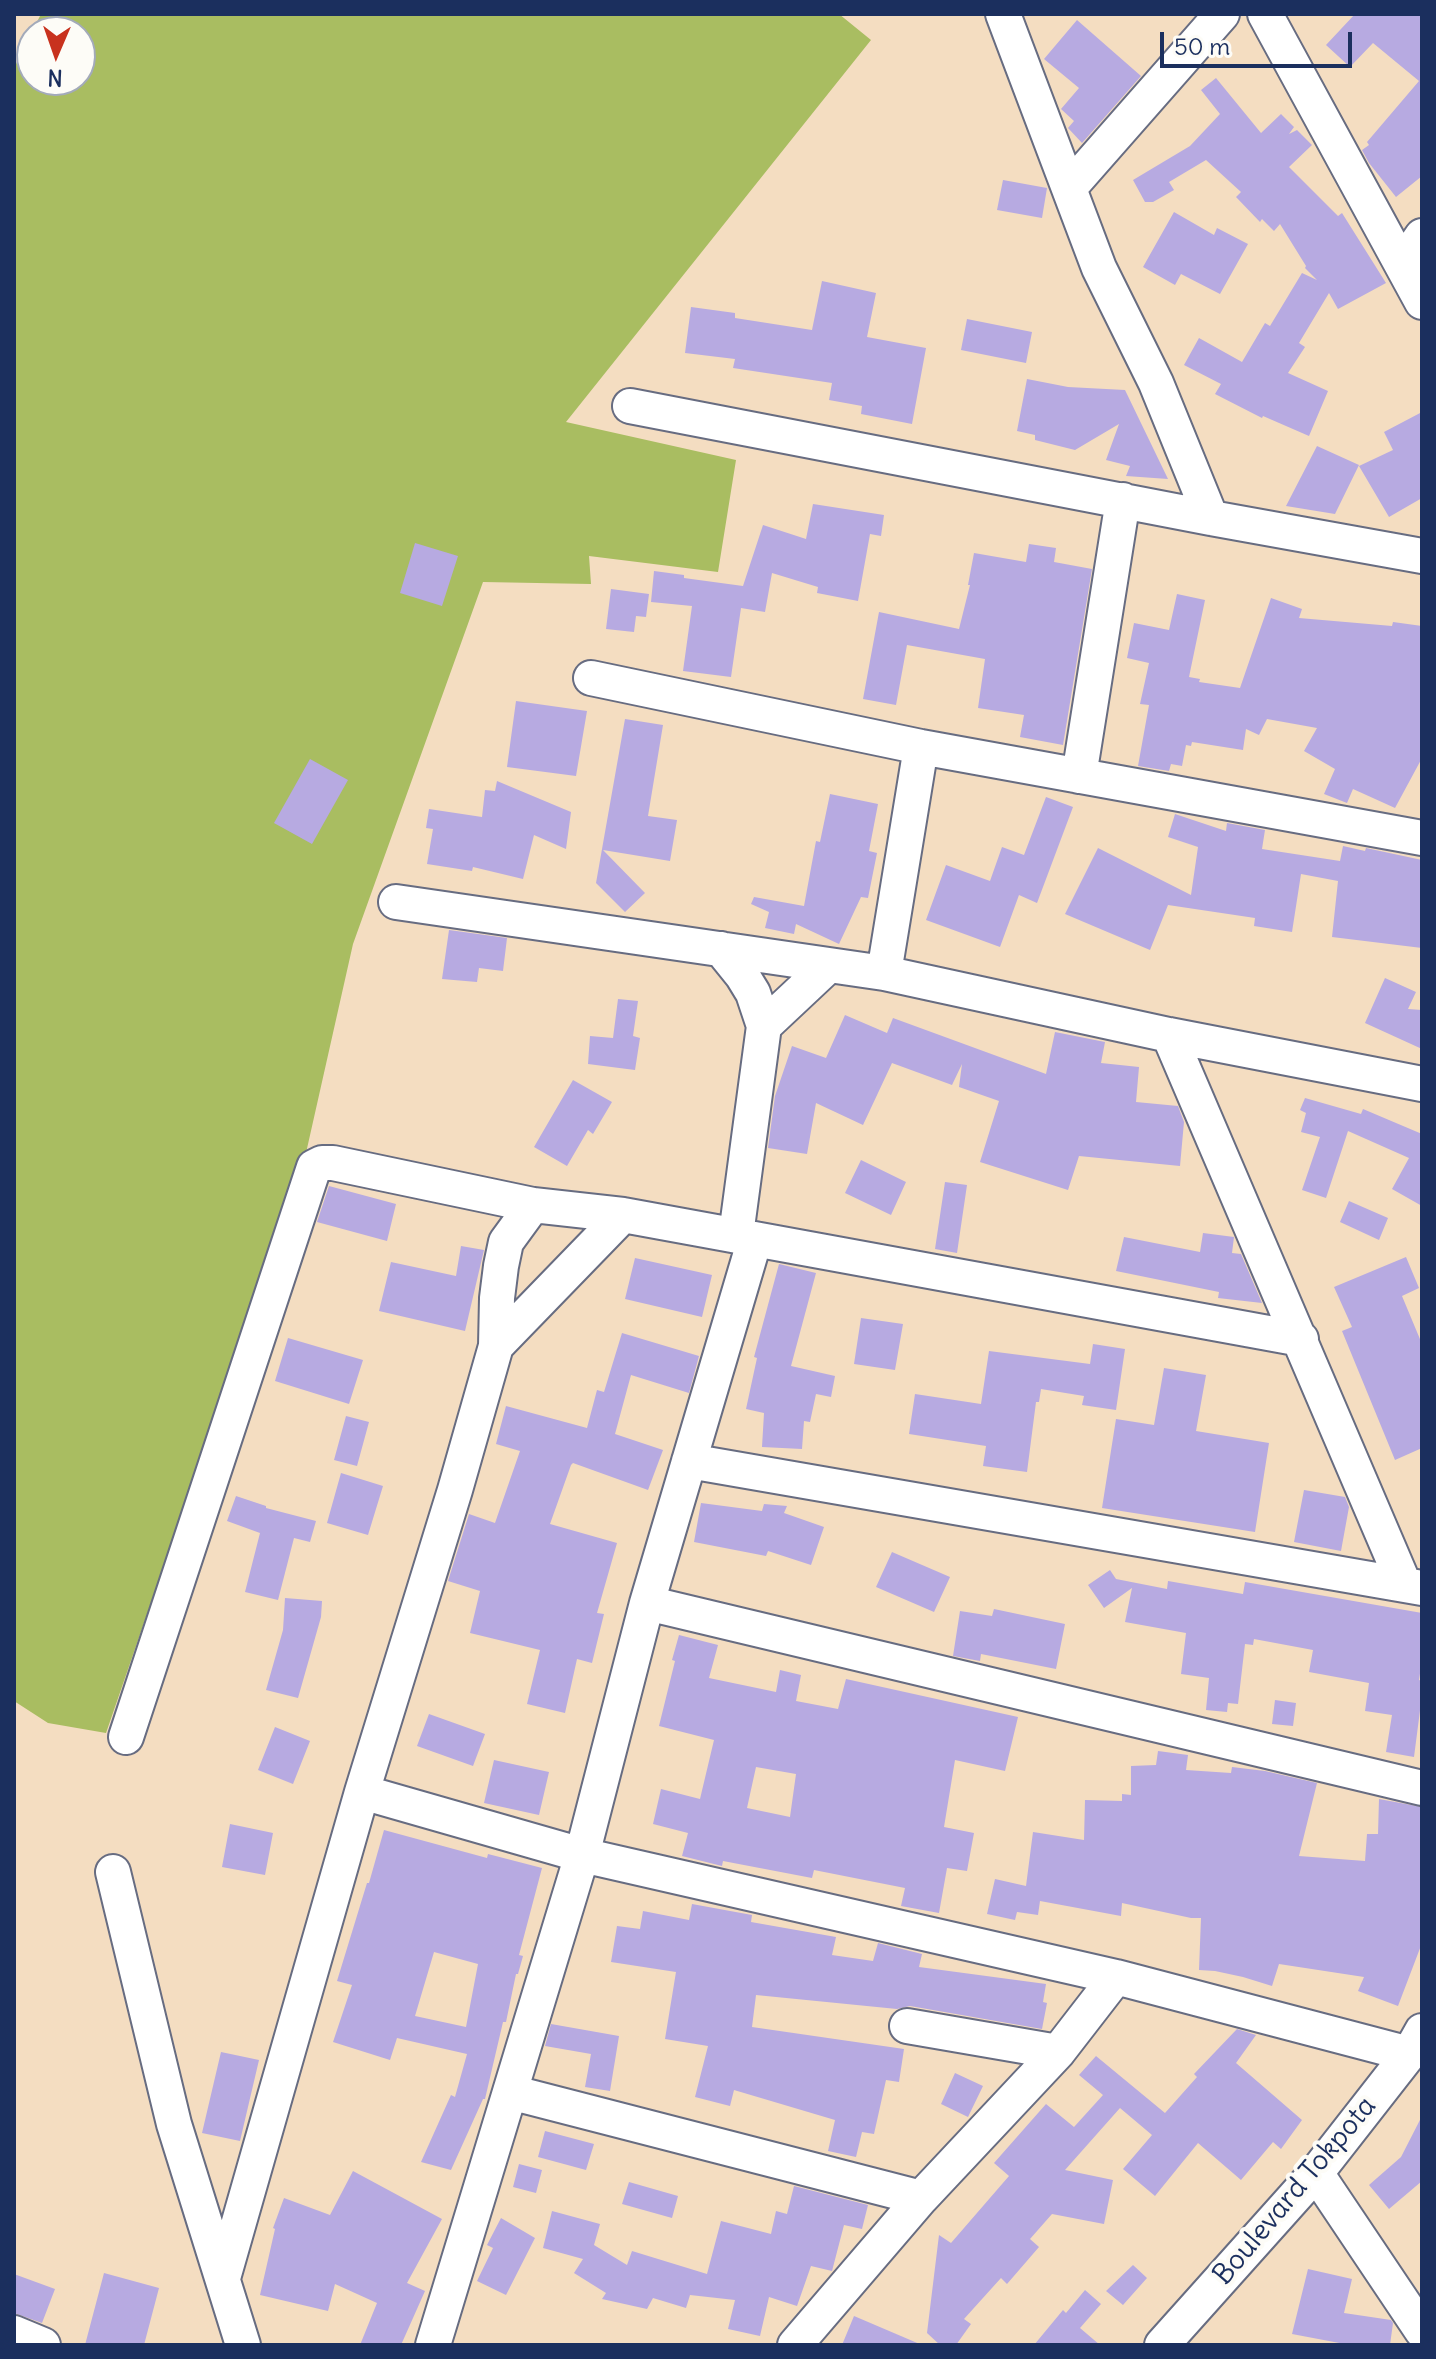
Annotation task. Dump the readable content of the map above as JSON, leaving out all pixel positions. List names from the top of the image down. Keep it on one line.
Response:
{"streets":{"street":["Boulevard Tokpota"]},"scale_bar":"50 m","north":"bottom"}
